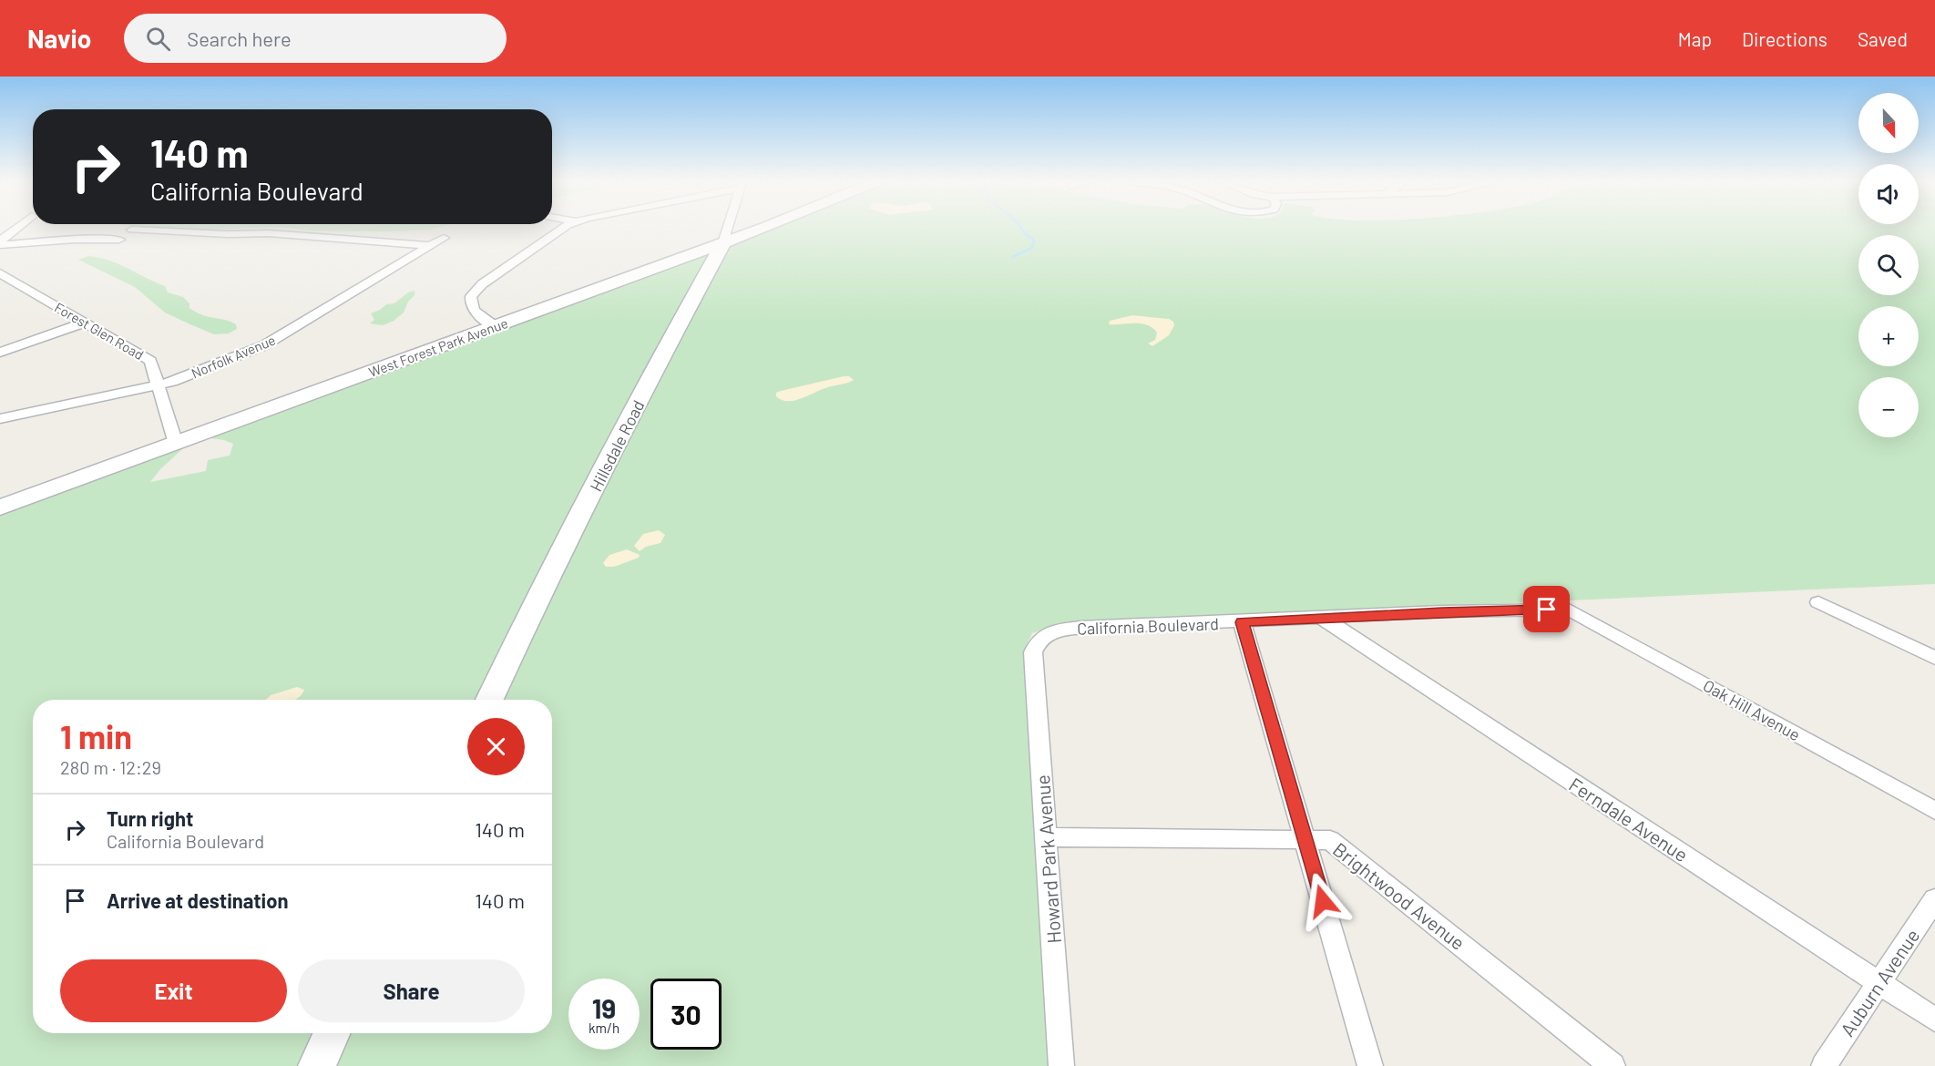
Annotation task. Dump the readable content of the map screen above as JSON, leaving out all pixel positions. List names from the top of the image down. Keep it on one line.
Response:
{"streets":{"main road":["West Forest Park Avenue","Hillsdale Road"],"street":["Forest Glen Road","Norfolk Avenue","California Boulevard","Oak Hill Avenue","Ferndale Avenue","Howard Park Avenue","Brightwood Avenue","Auburn Avenue"]},"crossings":[["Forest Glen Road","West Forest Park Avenue"],["Forest Glen Road","Norfolk Avenue"],["West Forest Park Avenue","Hillsdale Road"],["California Boulevard","Oak Hill Avenue"],["California Boulevard","Ferndale Avenue"],["California Boulevard","Howard Park Avenue"],["Ferndale Avenue","Auburn Avenue"],["Howard Park Avenue","Brightwood Avenue"]],"north":"bottom","page":{"header":"Navio","search":"Search here","nav":["Map","Directions","Saved"],"map_buttons":["+","−"],"turn":["140 m","California Boulevard"],"heading":["1 min","280 m · 12:29"],"list":[{"name":"Turn right","note":"California Boulevard","value":"140 m"},{"name":"Arrive at destination","value":"140 m"}],"buttons":["Exit","Share"],"speed":"19 km/h","limit":"30"}}
